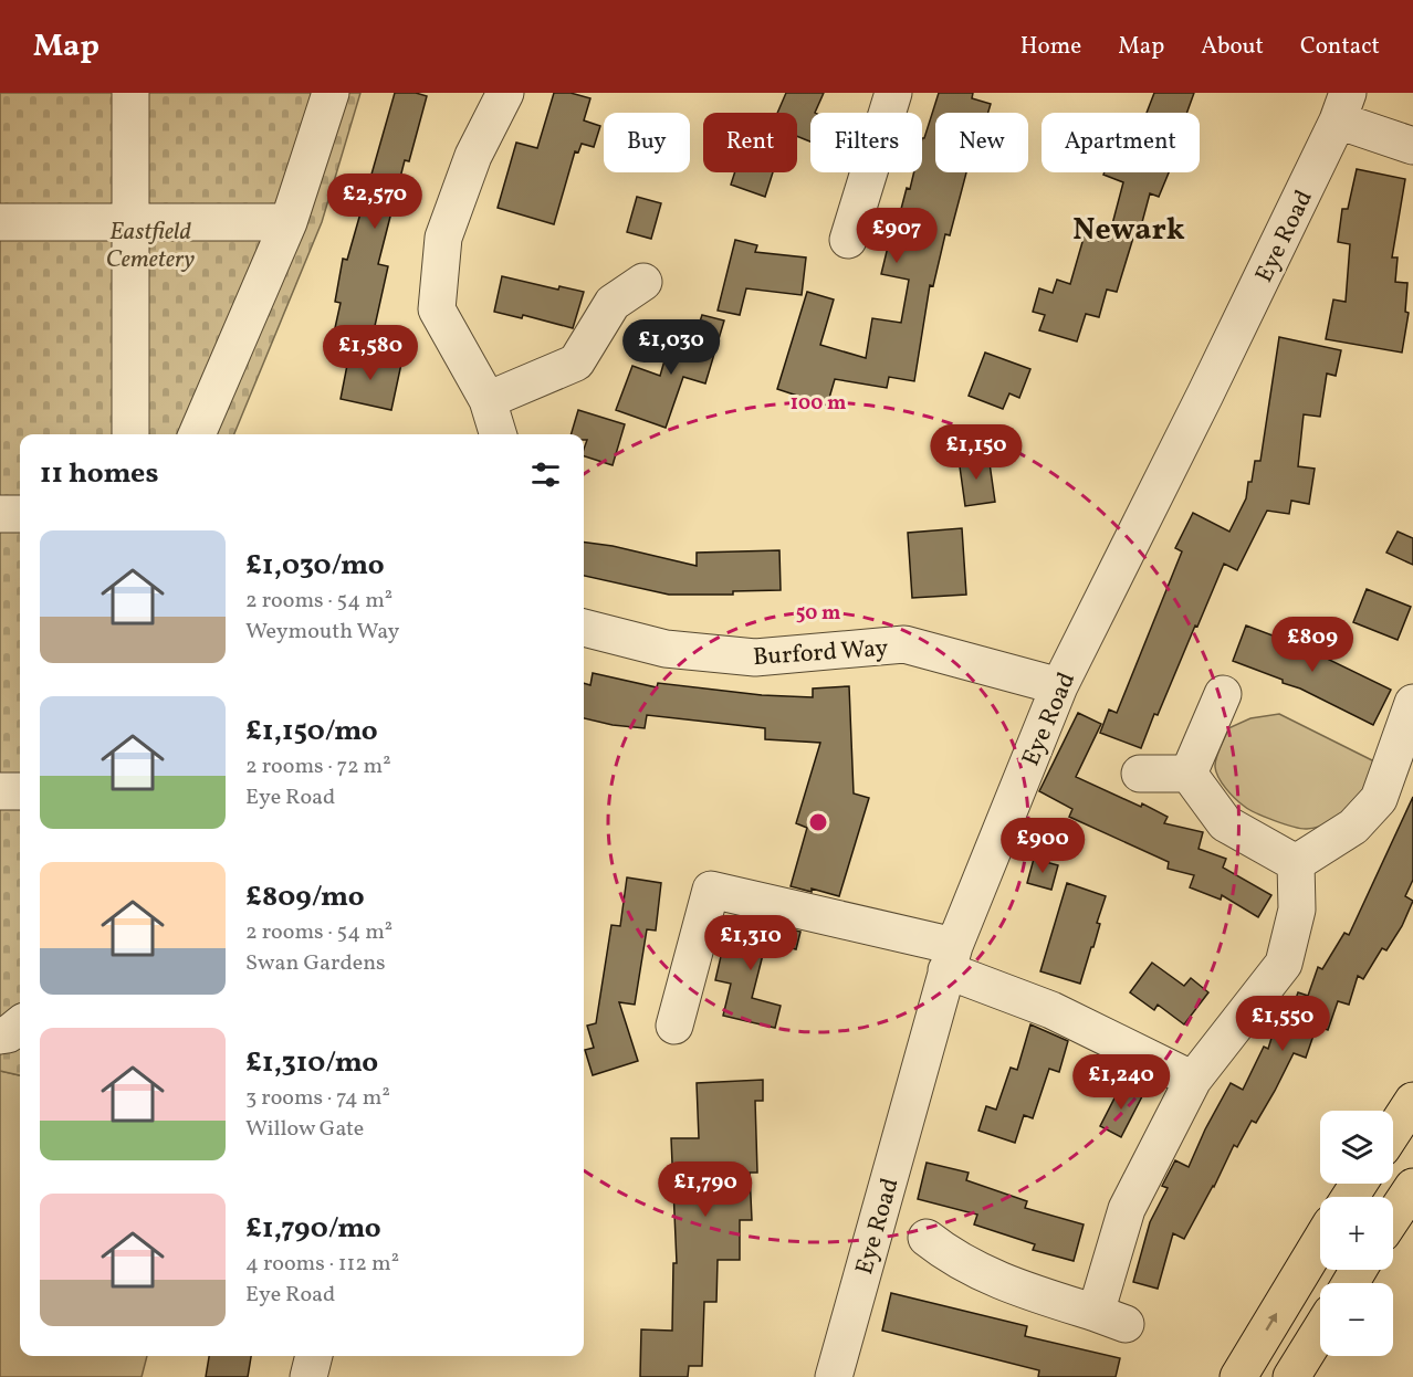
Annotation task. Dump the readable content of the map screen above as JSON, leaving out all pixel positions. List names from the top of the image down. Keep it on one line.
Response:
{"streets":{"street":["Eye Road","Burford Way"]},"crossings":[["Eye Road","Burford Way"]],"districts":["Newark"],"parks":["Eastfield Cemetery"],"page":{"header":"Map","nav":["Home","Map","About","Contact"],"chip":["Buy","Rent","Filters","New","Apartment"],"price":["£2,570","£907","£1,030","£1,580","£1,150","£809","£900","£1,310","£1,550","£1,240","£1,790"],"heading":"11 homes","list":[{"name":"£1,030/mo","note":"2 rooms · 54 m² · Weymouth Way"},{"name":"£1,150/mo","note":"2 rooms · 72 m² · Eye Road"},{"name":"£809/mo","note":"2 rooms · 54 m² · Swan Gardens"},{"name":"£1,310/mo","note":"3 rooms · 74 m² · Willow Gate"},{"name":"£1,790/mo","note":"4 rooms · 112 m² · Eye Road"}],"map_buttons":["+","−"]},"rings":["100 m","50 m"]}
